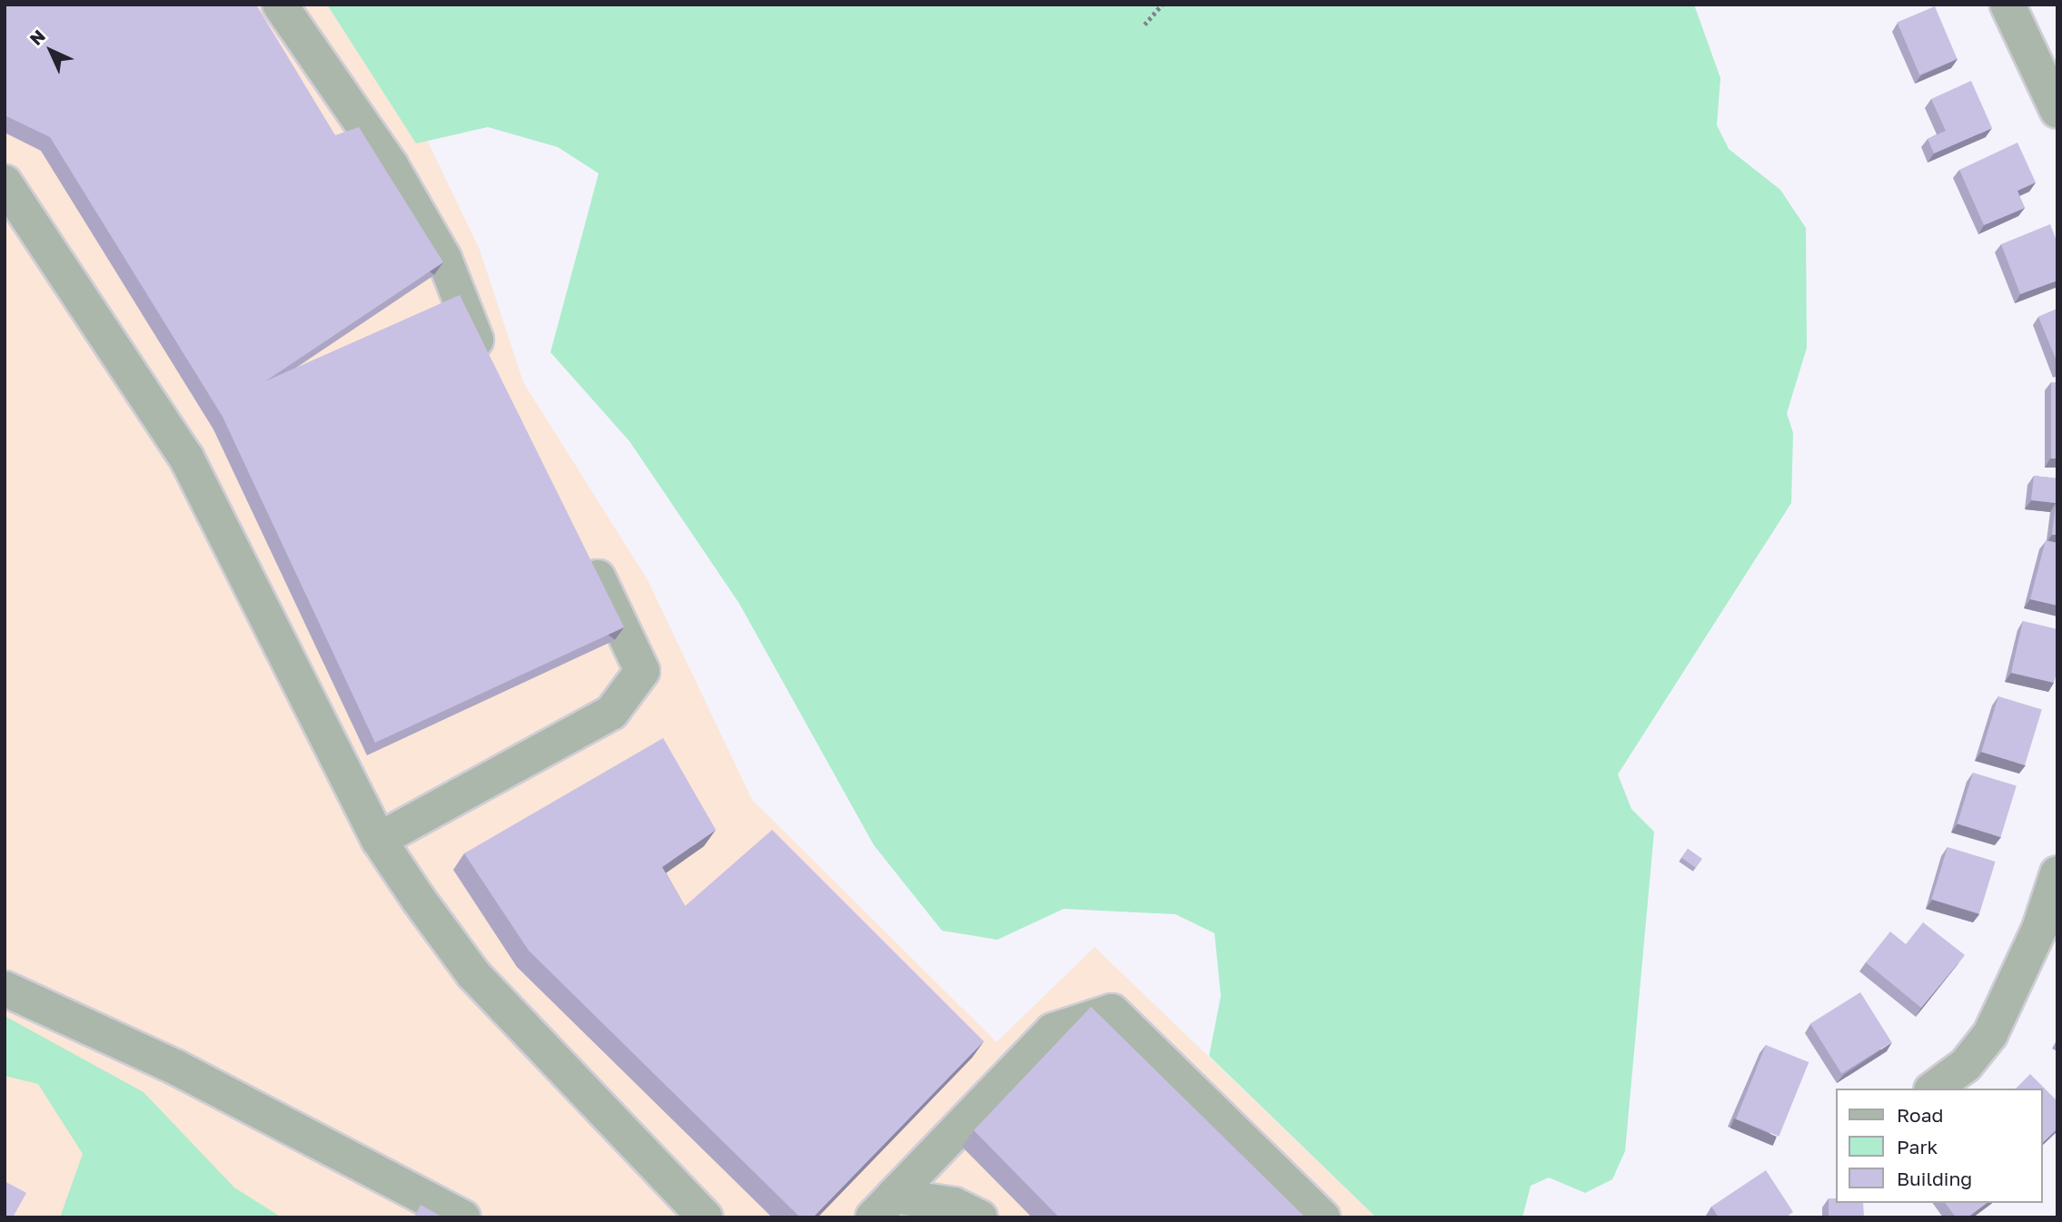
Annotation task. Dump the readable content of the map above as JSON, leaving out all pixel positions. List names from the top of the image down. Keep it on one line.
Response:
{"legend":["Road","Park","Building"],"north":"top left"}
